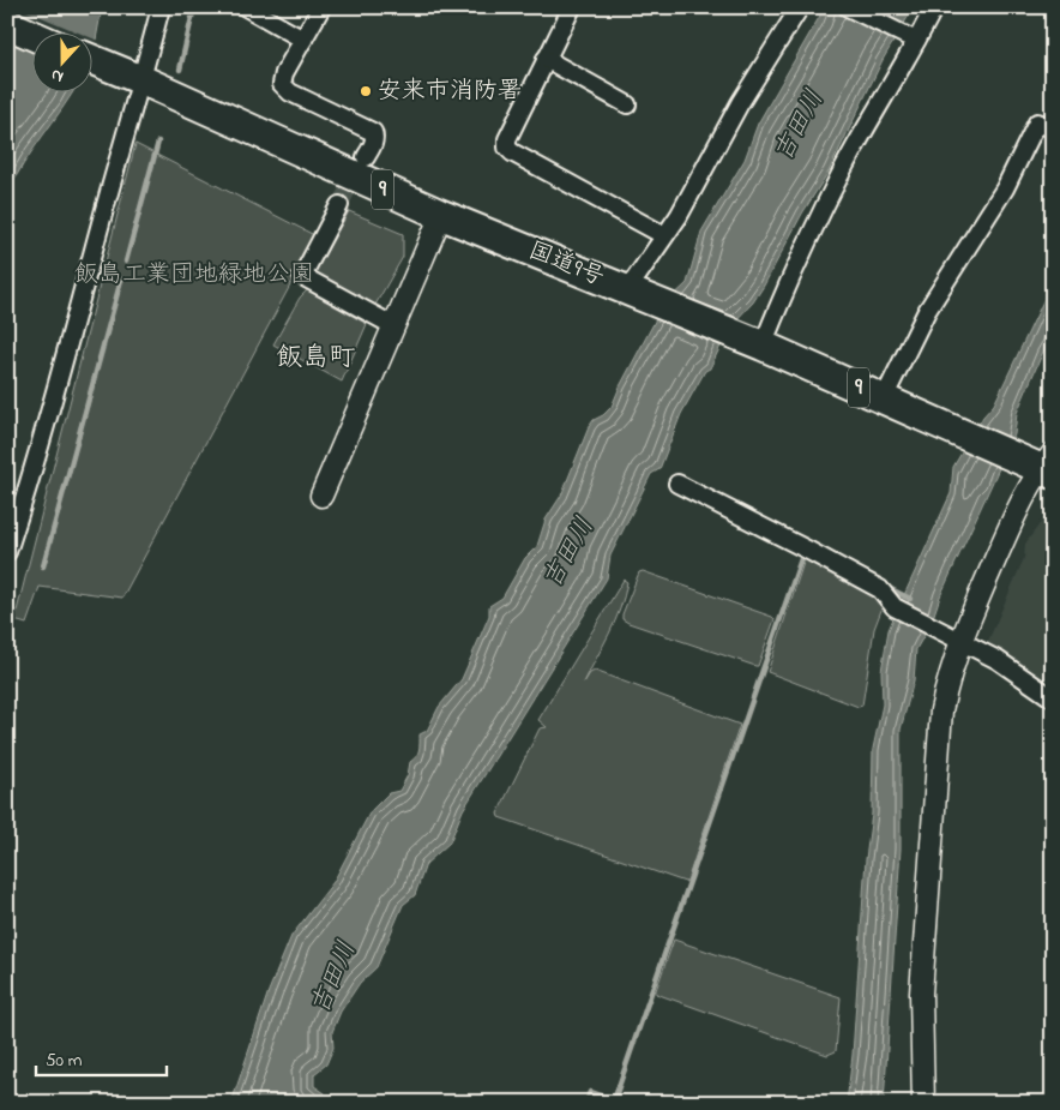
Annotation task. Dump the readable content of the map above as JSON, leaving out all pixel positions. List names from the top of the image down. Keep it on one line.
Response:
{"streets":{"highway":["9","国道9号"]},"districts":["飯島町"],"water":["吉田川"],"parks":["飯島工業団地緑地公園"],"places":["安来市消防署"],"scale_bar":"50 m","north":"bottom"}
